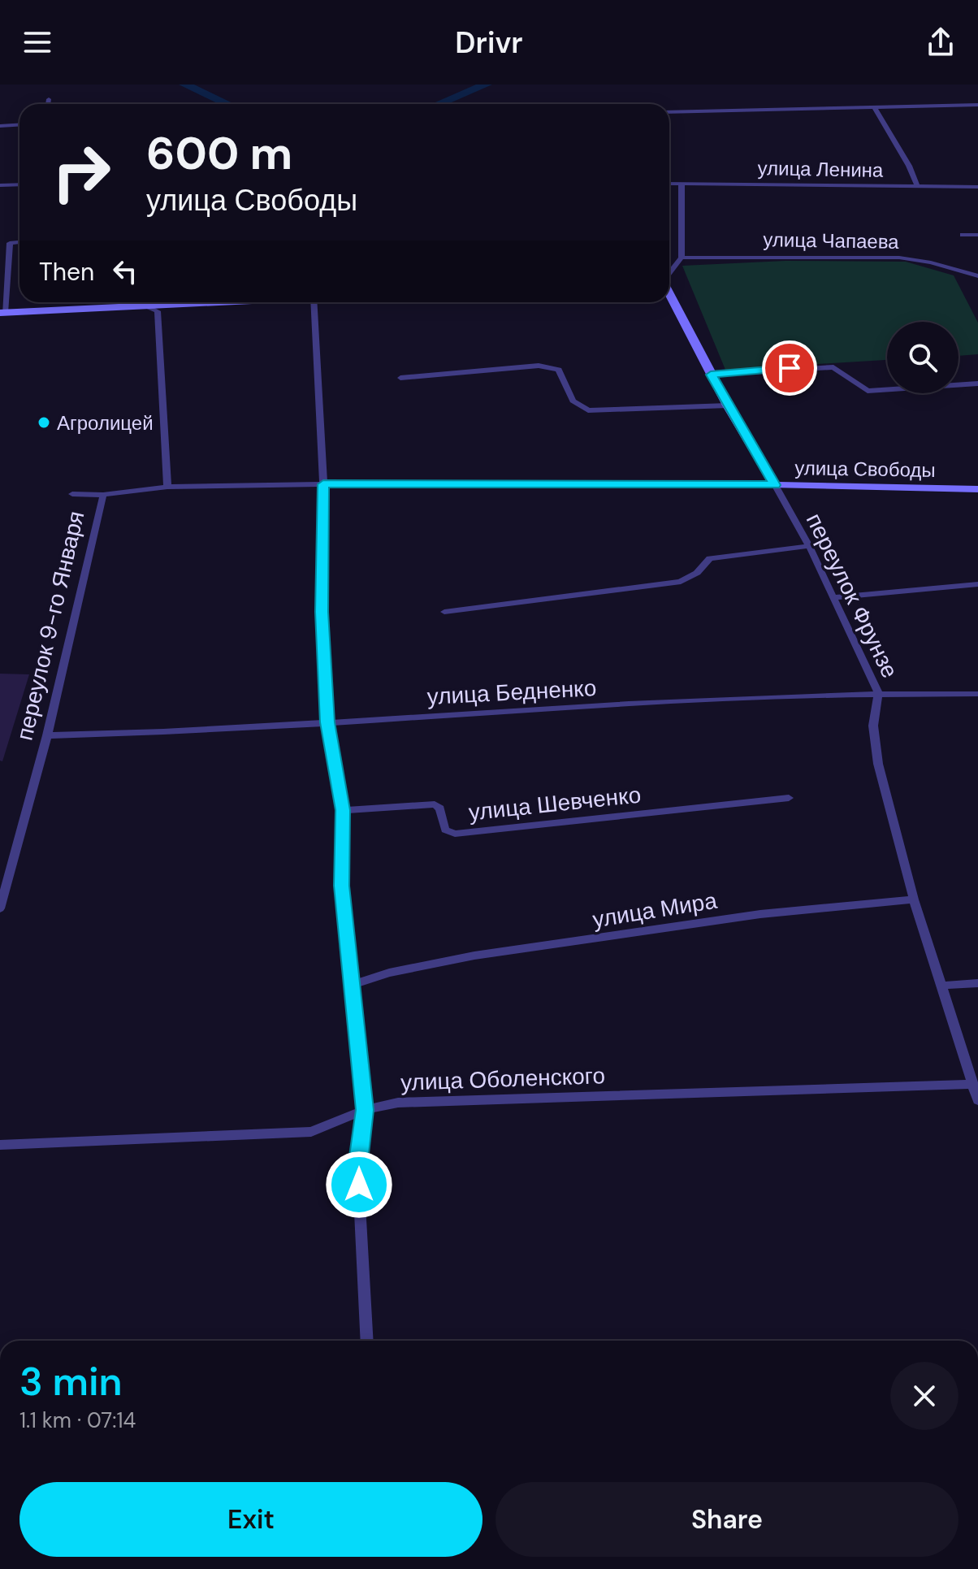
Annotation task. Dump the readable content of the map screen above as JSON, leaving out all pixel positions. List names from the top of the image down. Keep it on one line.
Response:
{"streets":{"main road":["улица Свободы","переулок Фрунзе"],"street":["улица Ленина","улица Чапаева","переулок 9-го Января","улица Бедненко","улица Шевченко","улица Мира","улица Оболенского"]},"crossings":[["улица Свободы","переулок Фрунзе"],["улица Свободы","переулок 9-го Января"],["переулок Фрунзе","улица Бедненко"],["переулок Фрунзе","улица Мира"],["переулок Фрунзе","улица Оболенского"],["переулок 9-го Января","улица Бедненко"]],"places":["Агролицей"],"page":{"header":"Drivr","turn":["600 m","улица Свободы"],"then":"Then","heading":["3 min","1.1 km · 07:14"],"buttons":["Exit","Share"]}}
